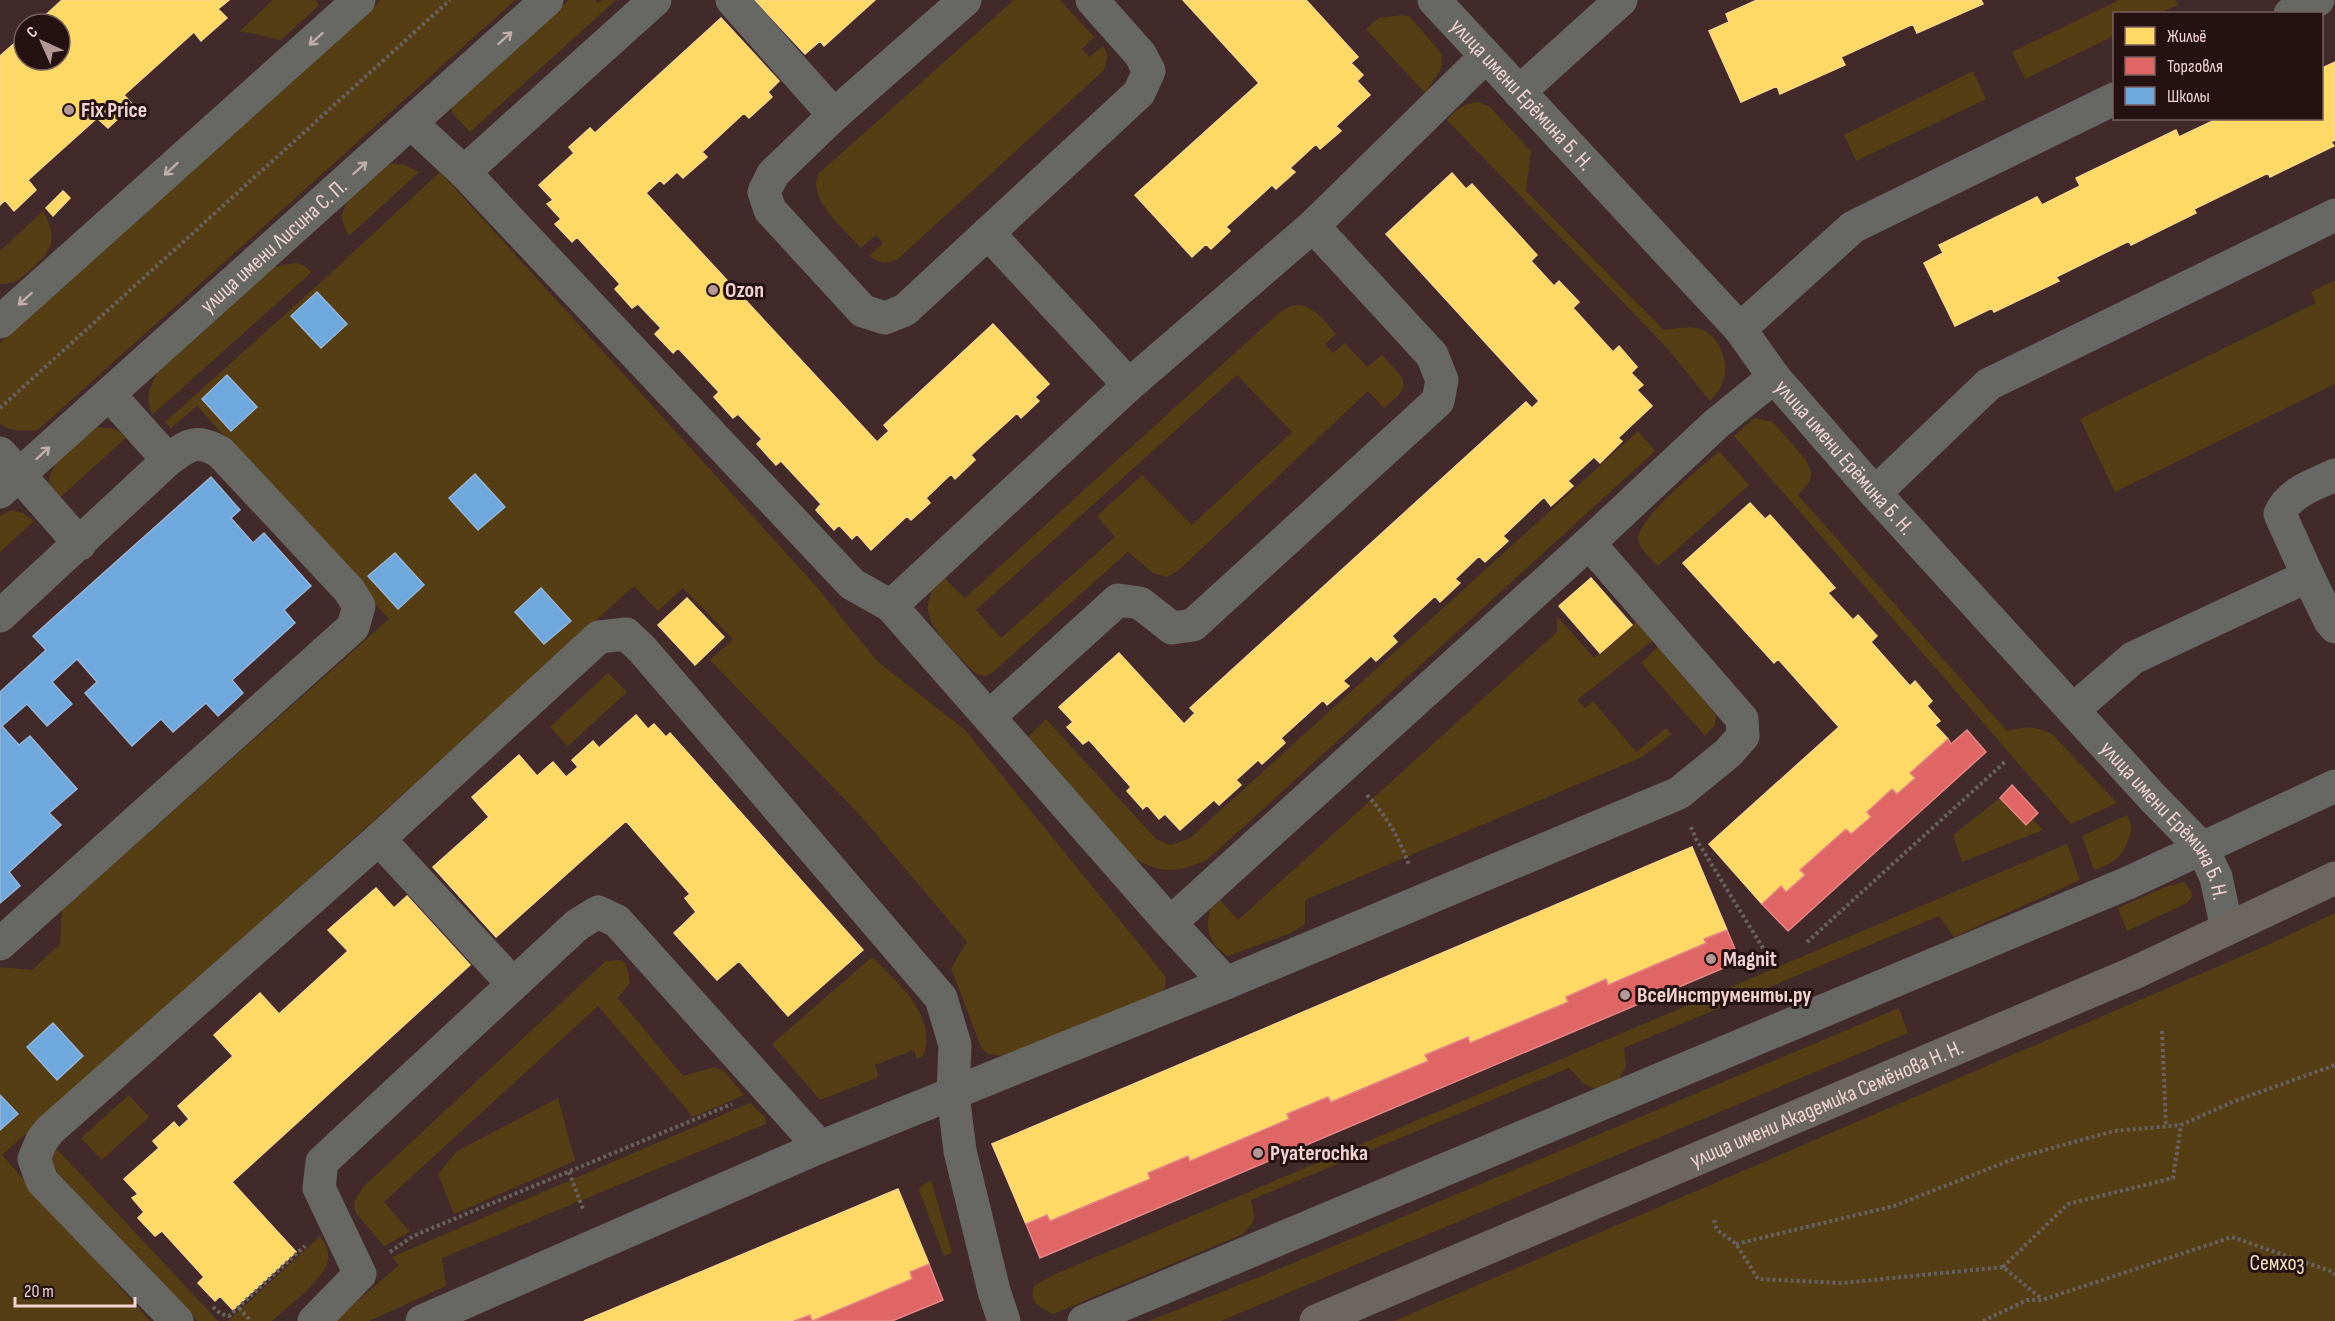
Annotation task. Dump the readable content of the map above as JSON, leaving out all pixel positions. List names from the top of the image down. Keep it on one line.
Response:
{"streets":{"main road":["улица имени Академика Семёнова Н. Н."],"street":["улица имени Ерёмина Б. Н.","улица имени Лисина С. П."]},"crossings":[["улица имени Ерёмина Б. Н.","улица имени Академика Семёнова Н. Н."]],"parks":["Семхоз"],"places":["Fix Price","Ozon","Magnit","ВсеИнструменты.ру","Pyaterochka"],"legend":["Жильё","Торговля","Школы"],"scale_bar":"20 m","north":"top left"}
